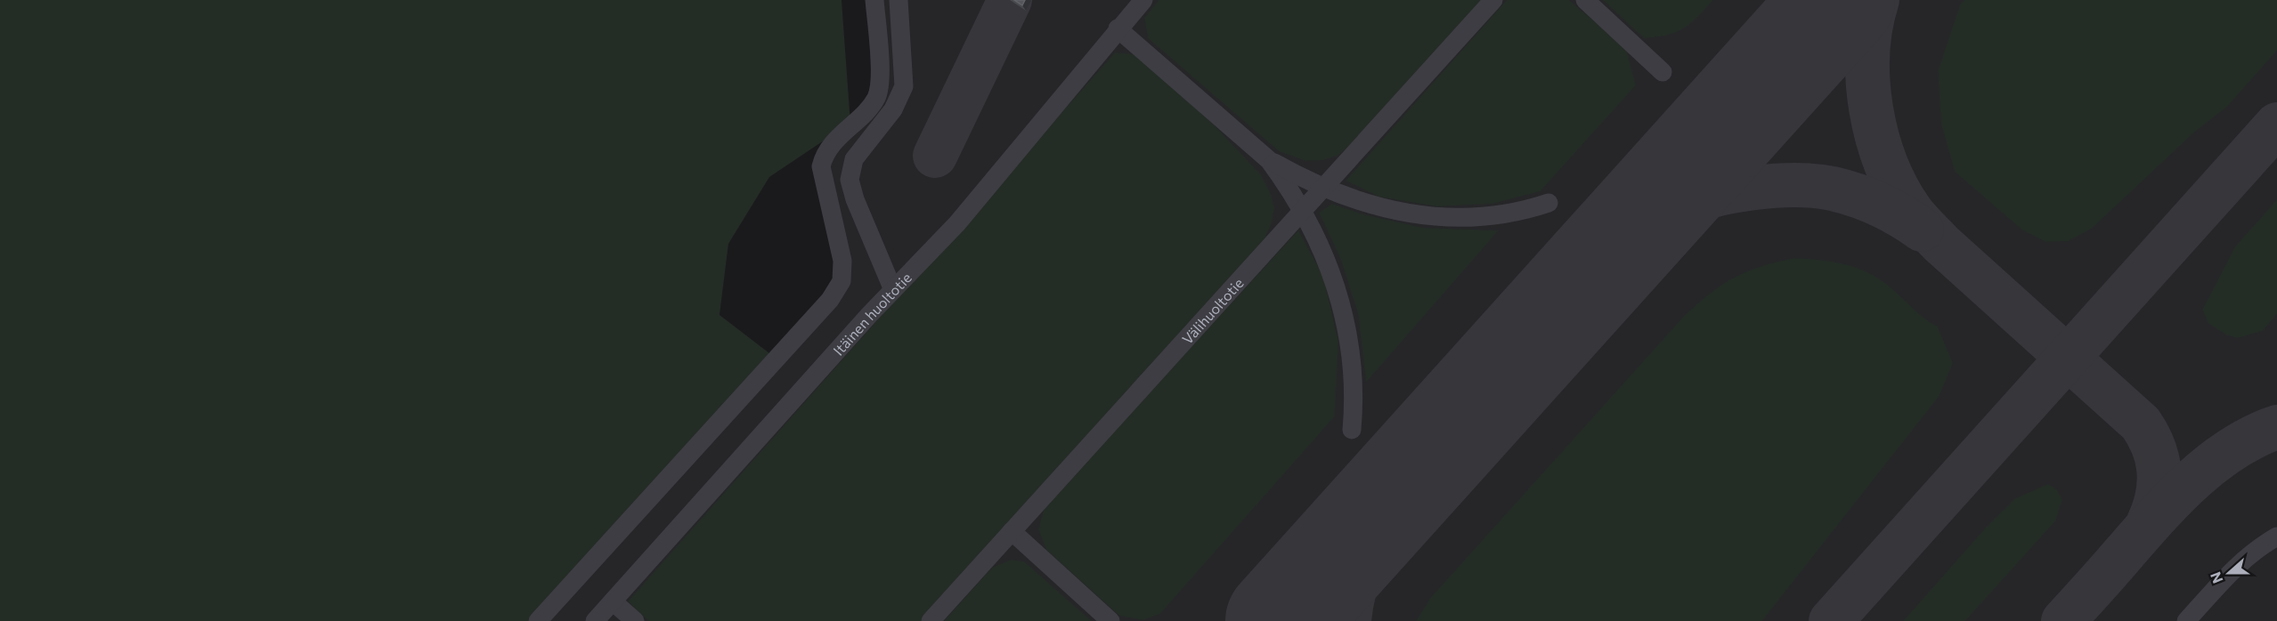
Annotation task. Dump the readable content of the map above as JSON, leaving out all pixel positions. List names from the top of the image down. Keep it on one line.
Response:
{"streets":{"lane":["Välihuoltotie","Itäinen huoltotie"]},"north":"left"}
